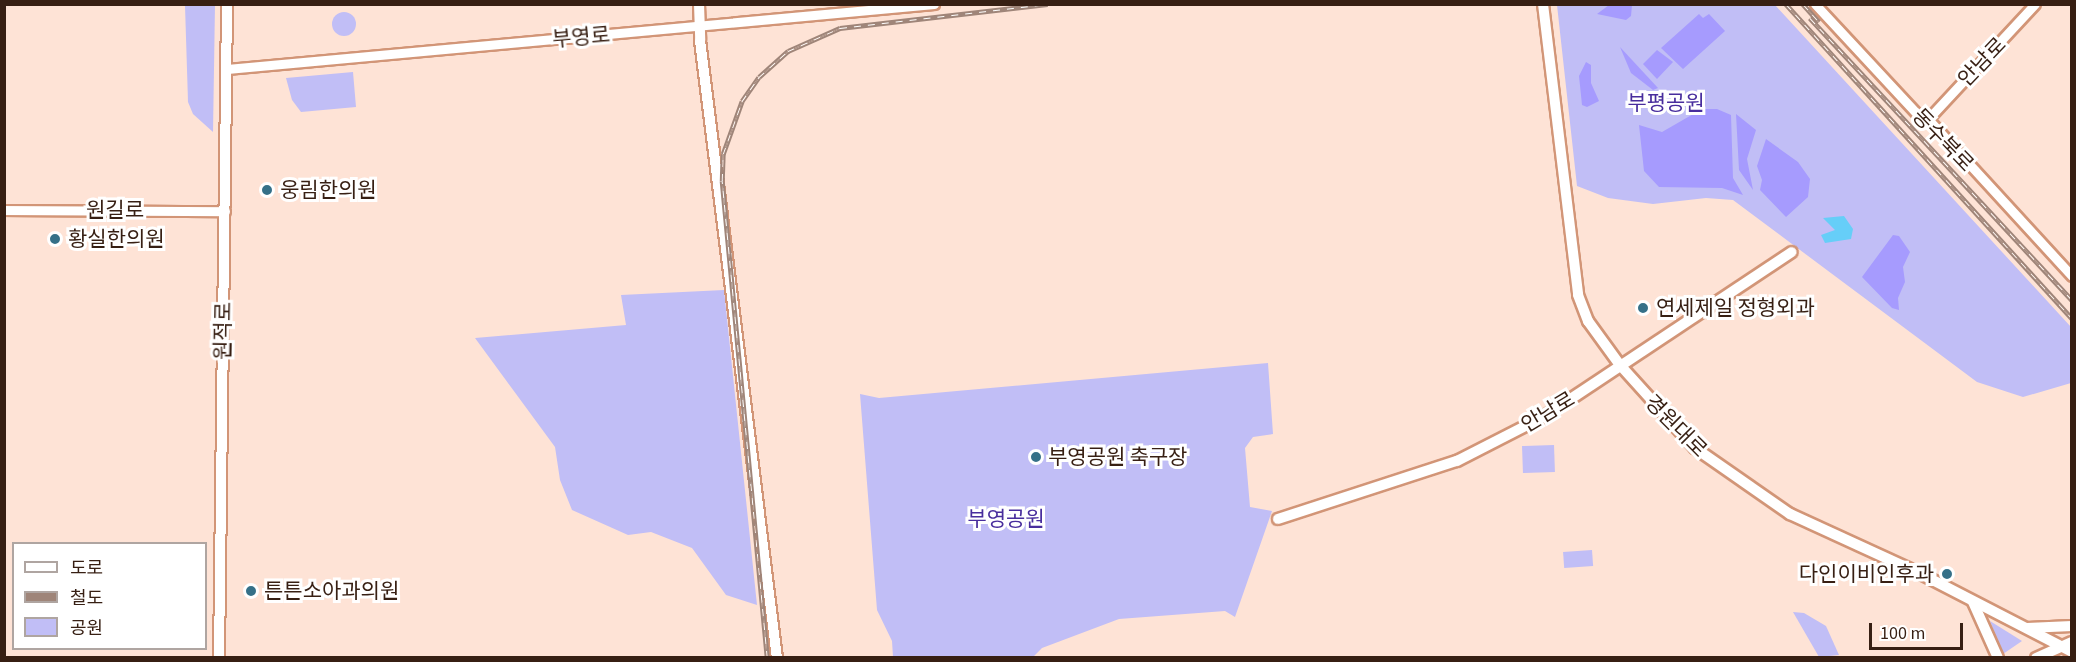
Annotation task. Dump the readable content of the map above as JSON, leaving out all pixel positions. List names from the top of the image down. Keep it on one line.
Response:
{"streets":{"main road":["안남로","원적로","경원대로"],"street":["부영로","동수북로","원길로"]},"crossings":[["부영로","원적로"],["안남로","동수북로"],["안남로","경원대로"],["원길로","원적로"]],"parks":["부평공원","부영공원"],"places":["웅림한의원","황실한의원","연세제일 정형외과","부영공원 축구장","다인이비인후과","튼튼소아과의원"],"legend":["도로","철도","공원"],"scale_bar":"100 m"}
